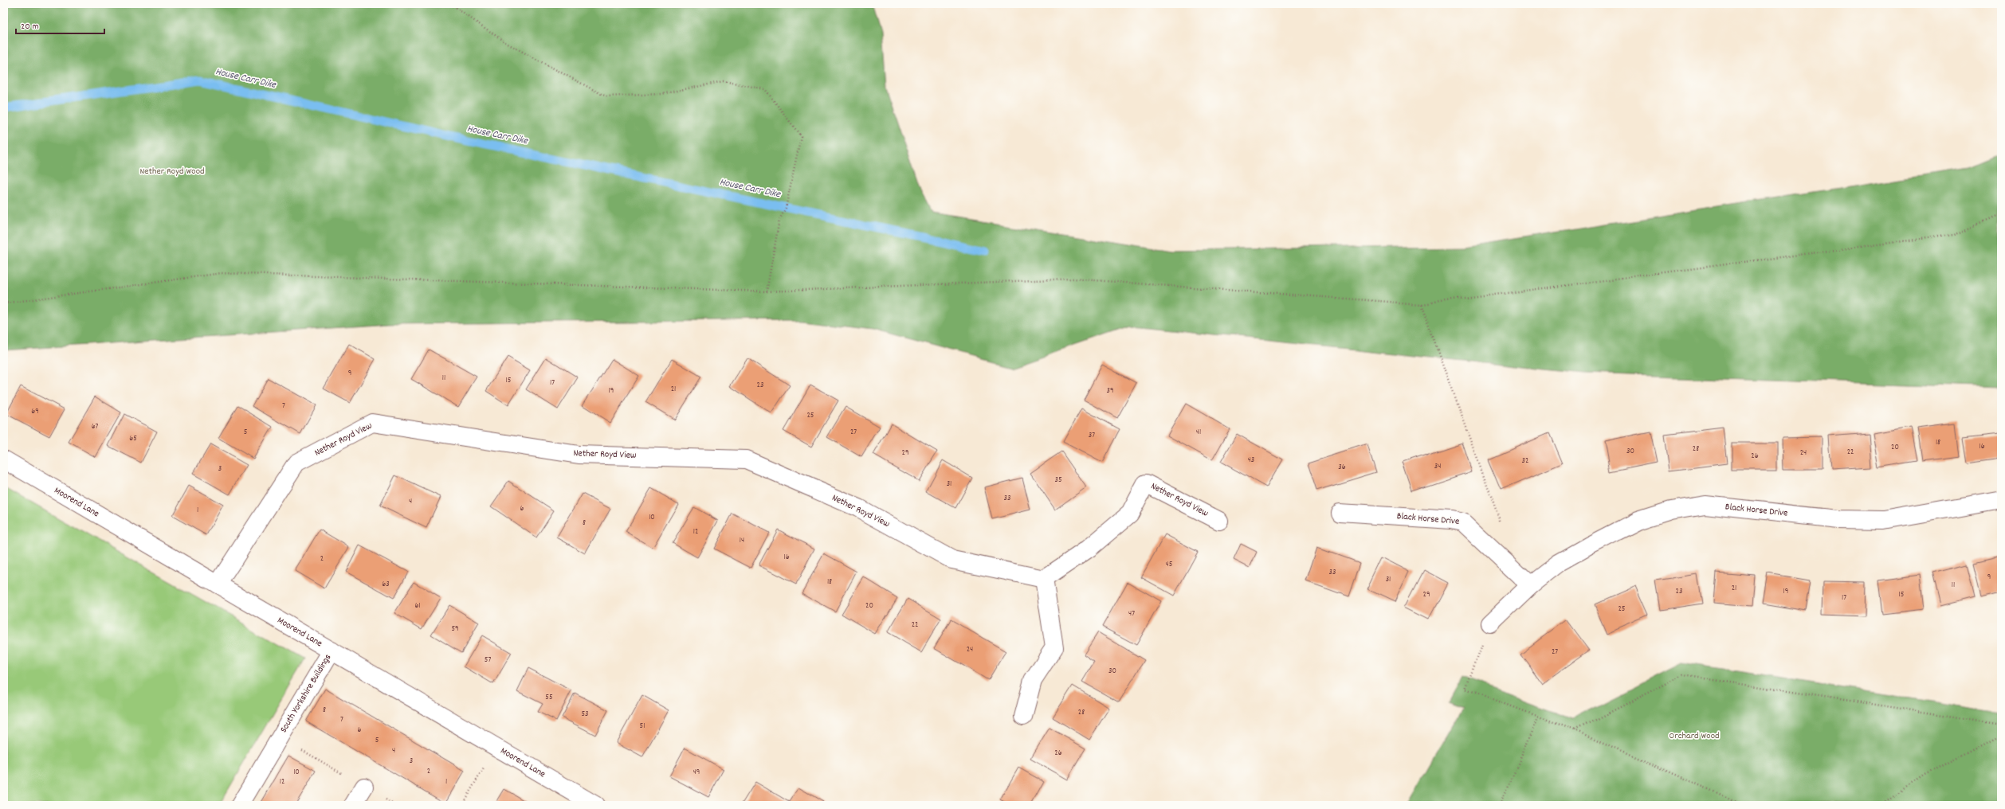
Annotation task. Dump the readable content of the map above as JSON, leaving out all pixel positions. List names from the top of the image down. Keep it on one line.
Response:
{"streets":{"street":["Nether Royd View","Moorend Lane","Black Horse Drive","South Yorkshire Buildings"]},"crossings":[["Nether Royd View","Moorend Lane"],["Moorend Lane","South Yorkshire Buildings"]],"water":["House Carr Dike"],"parks":["Nether Royd Wood","Orchard Wood"],"house_numbers":["9","11","15","17","23","21","19","39","7","69","25","67","5","27","41","37","65","18","16","20","28","30","22","29","24","26","43","32","34","36","3","35","31","33","4","6","1","10","8","12","14","16","2","45","33","9","31","18","63","11","21","23","19","29","15","17","61","20","25","47","22","59","24","27","57","30","55","8","28","53","7","51","6","5","4","26","3","2","10","49","12","1"],"scale_bar":"20 m"}
